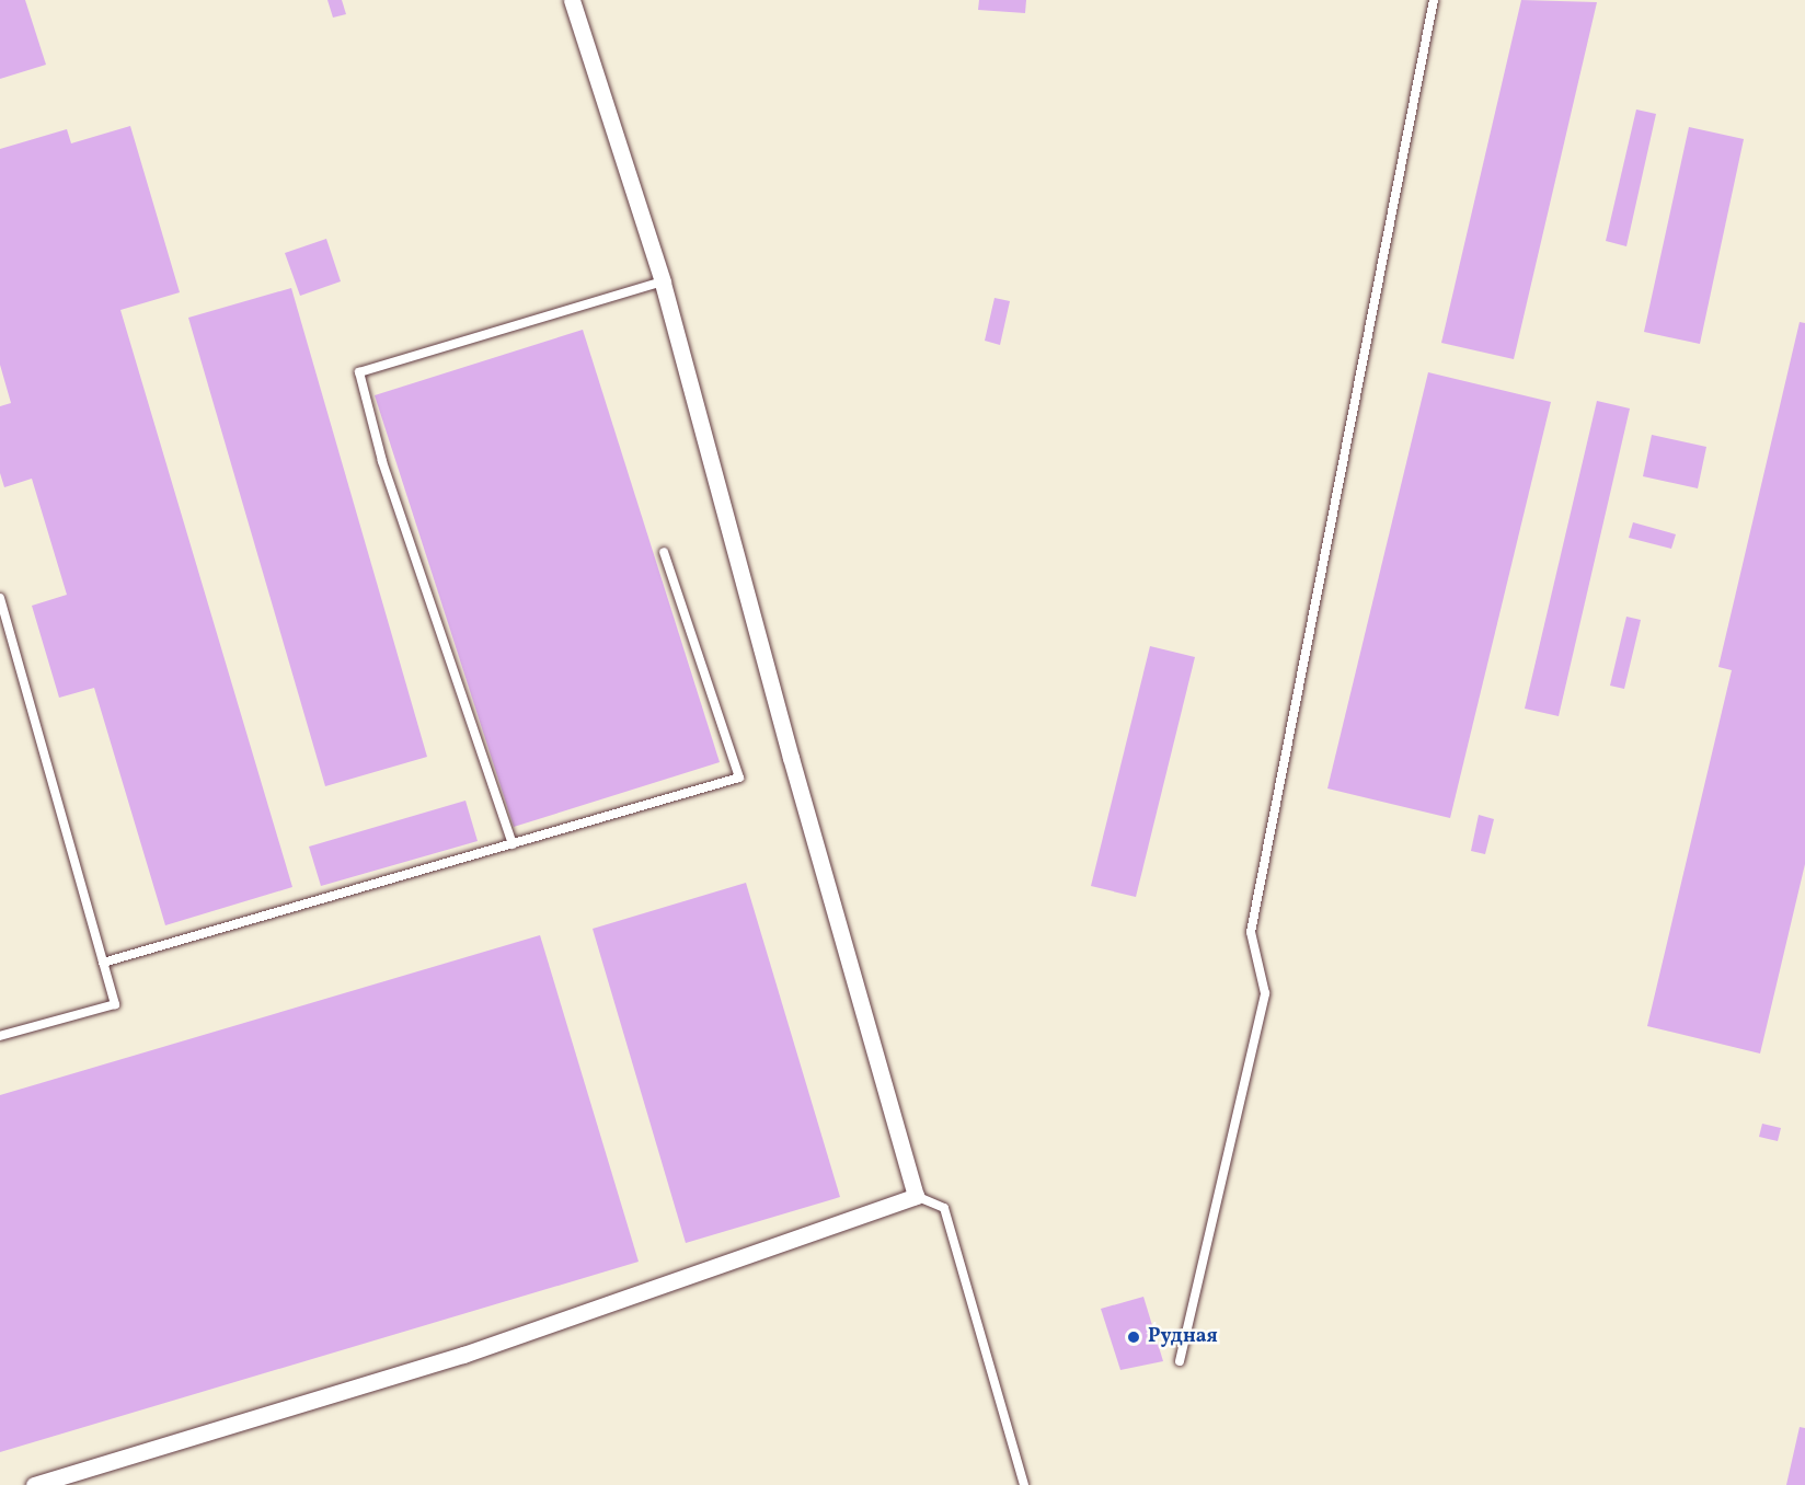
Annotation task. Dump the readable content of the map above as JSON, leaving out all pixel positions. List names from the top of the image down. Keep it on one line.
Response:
{"places":["Рудная"]}
